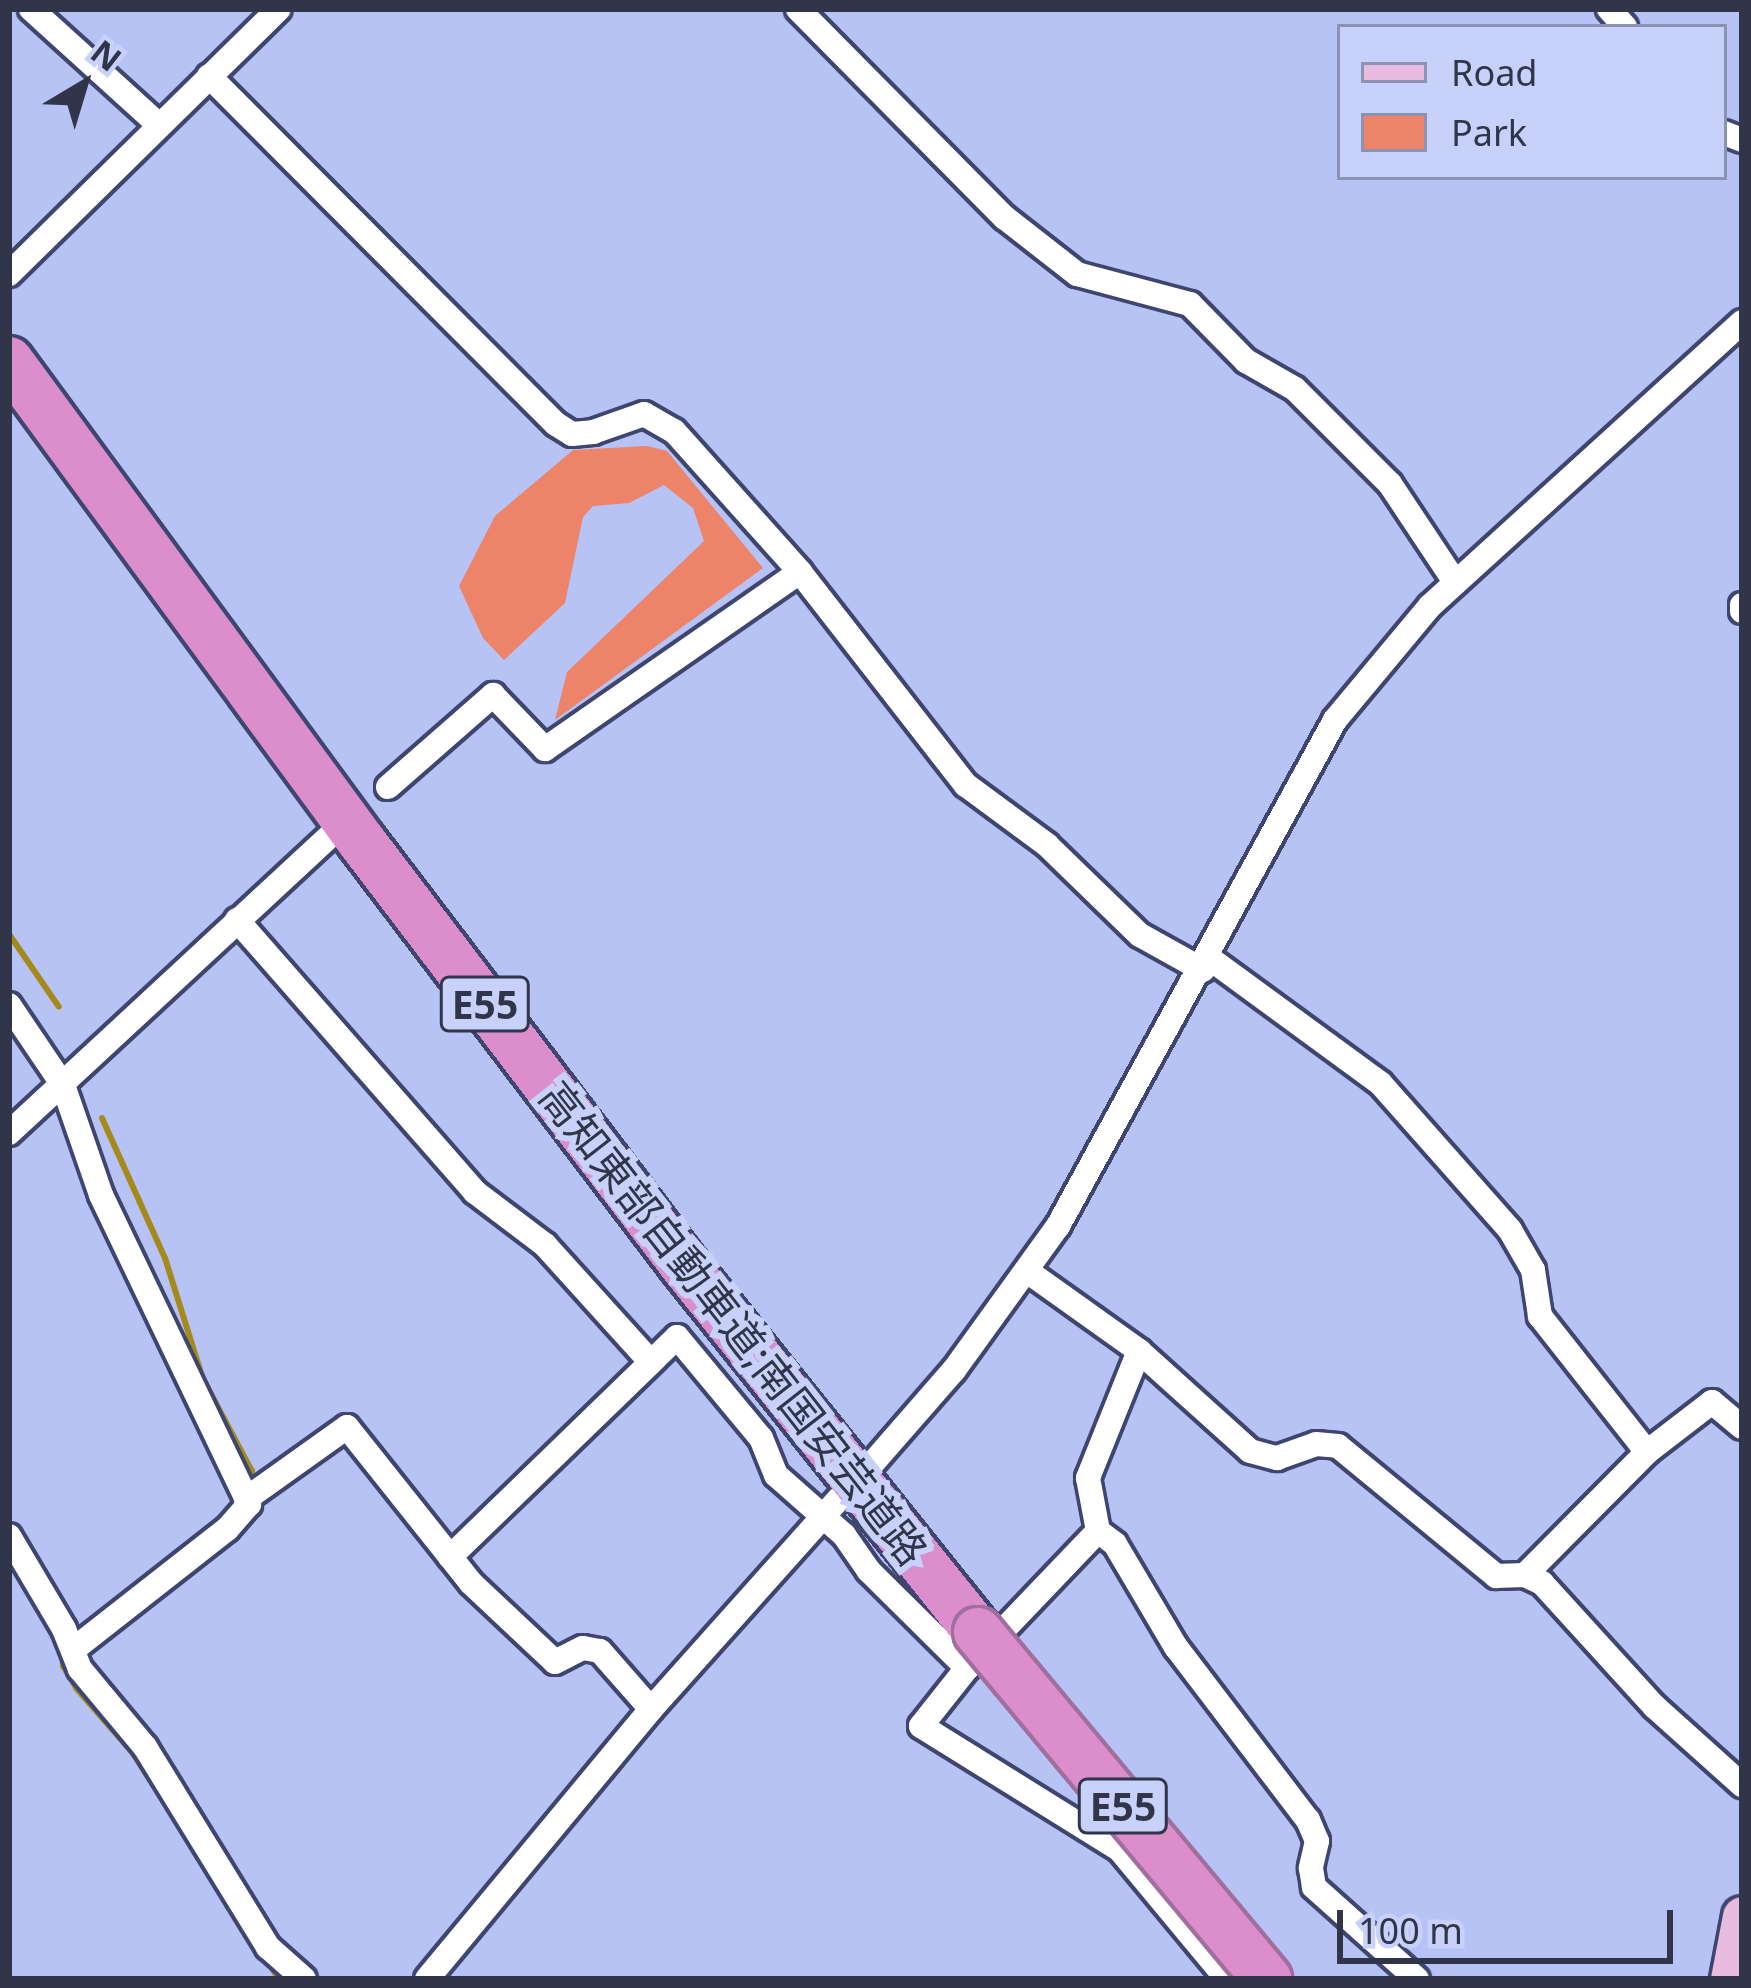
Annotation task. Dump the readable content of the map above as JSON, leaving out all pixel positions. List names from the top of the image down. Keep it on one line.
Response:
{"streets":{"highway":["E55","高知東部自動車道;南国安芸道路"]},"legend":["Road","Park"],"scale_bar":"100 m","north":"top right"}
